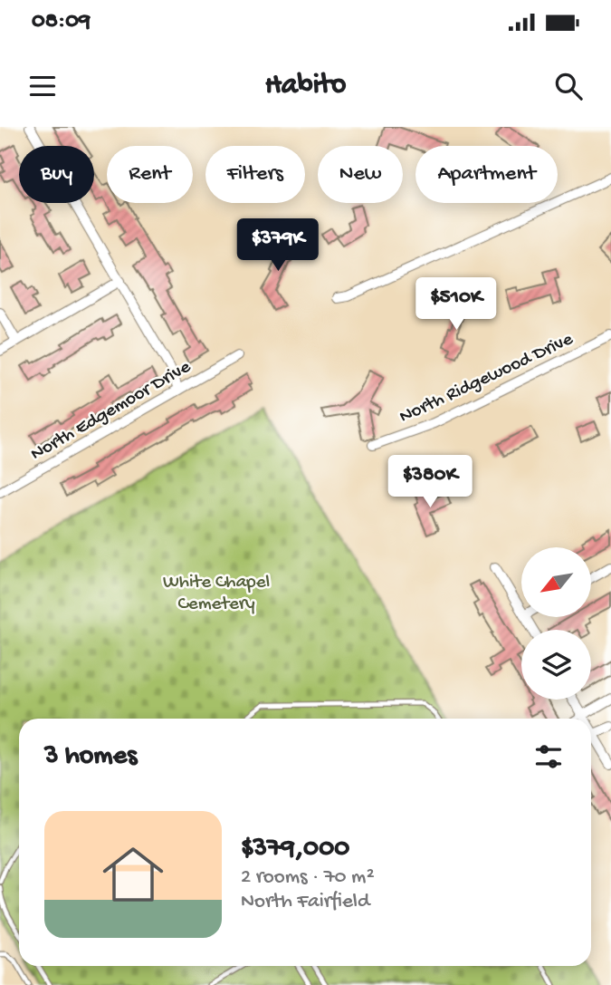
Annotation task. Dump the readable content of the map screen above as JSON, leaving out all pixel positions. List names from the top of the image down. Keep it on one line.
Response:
{"streets":{"street":["North Ridgewood Drive","North Edgemoor Drive"]},"parks":["White Chapel Cemetery"],"north":"bottom left","page":{"status":"08:09","header":"Habito","chip":["Buy","Rent","Filters","New","Apartment"],"price":["$379K","$510K","$380K"],"heading":"3 homes","list":[{"name":"$379,000","note":"2 rooms · 70 m² · North Fairfield"}]}}
